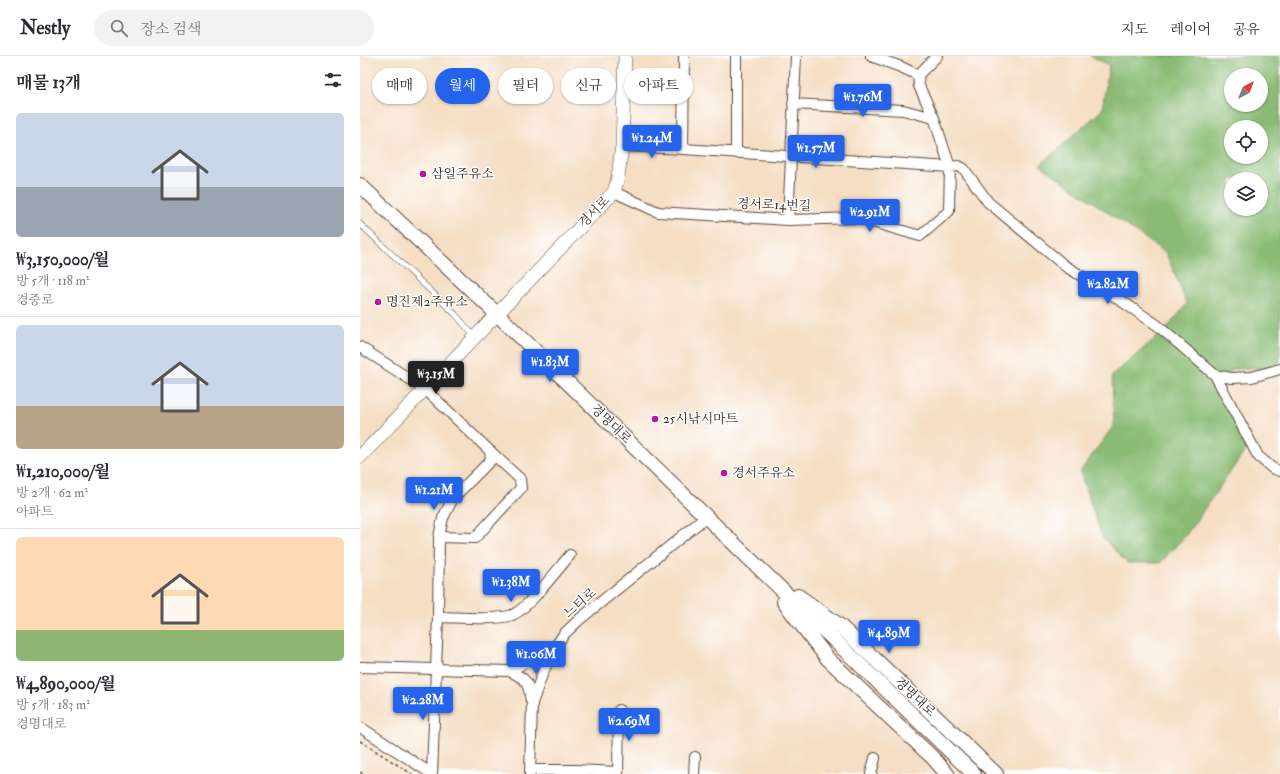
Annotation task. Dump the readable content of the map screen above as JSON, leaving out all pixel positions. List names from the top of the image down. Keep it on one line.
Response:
{"streets":{"main road":["경명대로"],"street":["경서로14번길","경서로","느티로"]},"crossings":[["경서로14번길","경서로"],["경서로","경명대로"],["경명대로","느티로"]],"places":["삼일주유소","명진제2주유소","25시낚시마트","경서주유소"],"north":"top right","page":{"header":"Nestly","search":"장소 검색","nav":["지도","레이어","공유"],"heading":"매물 13개","chip":["매매","월세","필터","신규","아파트"],"price":["₩1.76M","₩1.24M","₩1.57M","₩2.91M","₩2.82M","₩1.83M","₩3.15M","₩1.21M","₩1.38M","₩4.89M","₩1.06M","₩2.28M","₩2.69M"],"list":[{"name":"₩3,150,000/월","note":"방 5개 · 118 m² · 경중로"},{"name":"₩1,210,000/월","note":"방 2개 · 62 m² · 아파트"},{"name":"₩4,890,000/월","note":"방 5개 · 183 m² · 경명대로"}]}}
